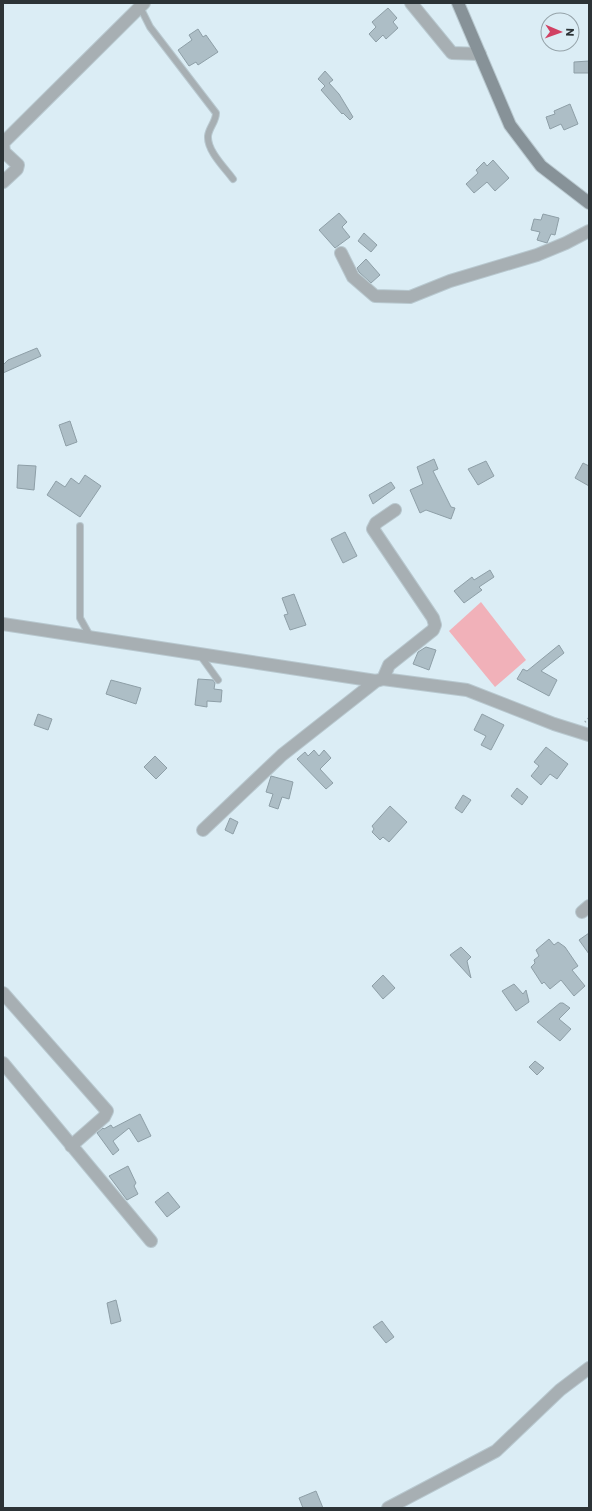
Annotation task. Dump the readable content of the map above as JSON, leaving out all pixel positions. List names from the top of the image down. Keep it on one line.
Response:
{"north":"right"}
